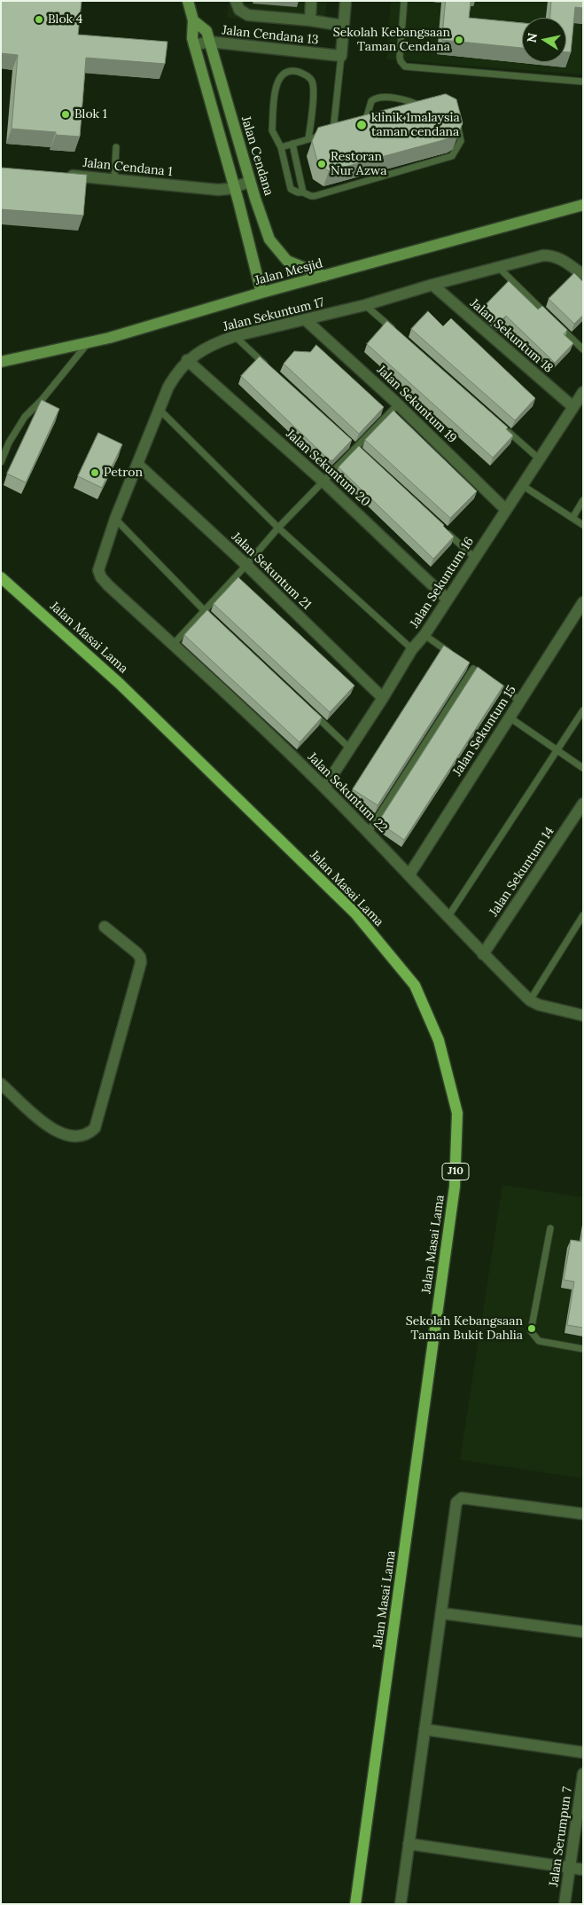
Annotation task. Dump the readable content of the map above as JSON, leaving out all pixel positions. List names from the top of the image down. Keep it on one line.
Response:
{"streets":{"main road":["Jalan Masai Lama","J10"],"street":["Jalan Cendana 13","Jalan Cendana","Jalan Cendana 1","Jalan Mesjid","Jalan Sekuntum 17","Jalan Sekuntum 18","Jalan Sekuntum 19","Jalan Sekuntum 20","Jalan Sekuntum 21","Jalan Sekuntum 16","Jalan Sekuntum 15","Jalan Sekuntum 22","Jalan Sekuntum 14","Jalan Serumpun 7"]},"crossings":[["Jalan Cendana 13","Jalan Cendana"],["Jalan Cendana","Jalan Cendana 1"],["Jalan Cendana","Jalan Mesjid"],["Jalan Sekuntum 17","Jalan Sekuntum 18"],["Jalan Sekuntum 17","Jalan Sekuntum 19"],["Jalan Sekuntum 17","Jalan Sekuntum 20"],["Jalan Sekuntum 17","Jalan Sekuntum 21"],["Jalan Sekuntum 17","Jalan Sekuntum 22"],["Jalan Sekuntum 18","Jalan Sekuntum 16"],["Jalan Sekuntum 19","Jalan Sekuntum 16"],["Jalan Sekuntum 20","Jalan Sekuntum 16"],["Jalan Sekuntum 21","Jalan Sekuntum 16"],["Jalan Sekuntum 16","Jalan Sekuntum 22"],["Jalan Sekuntum 15","Jalan Sekuntum 22"],["Jalan Sekuntum 22","Jalan Sekuntum 14"]],"places":["Blok 4","Sekolah Kebangsaan Taman Cendana","Blok 1","klinik 1malaysia taman cendana","Restoran Nur Azwa","Petron","Sekolah Kebangsaan Taman Bukit Dahlia"],"north":"left"}
